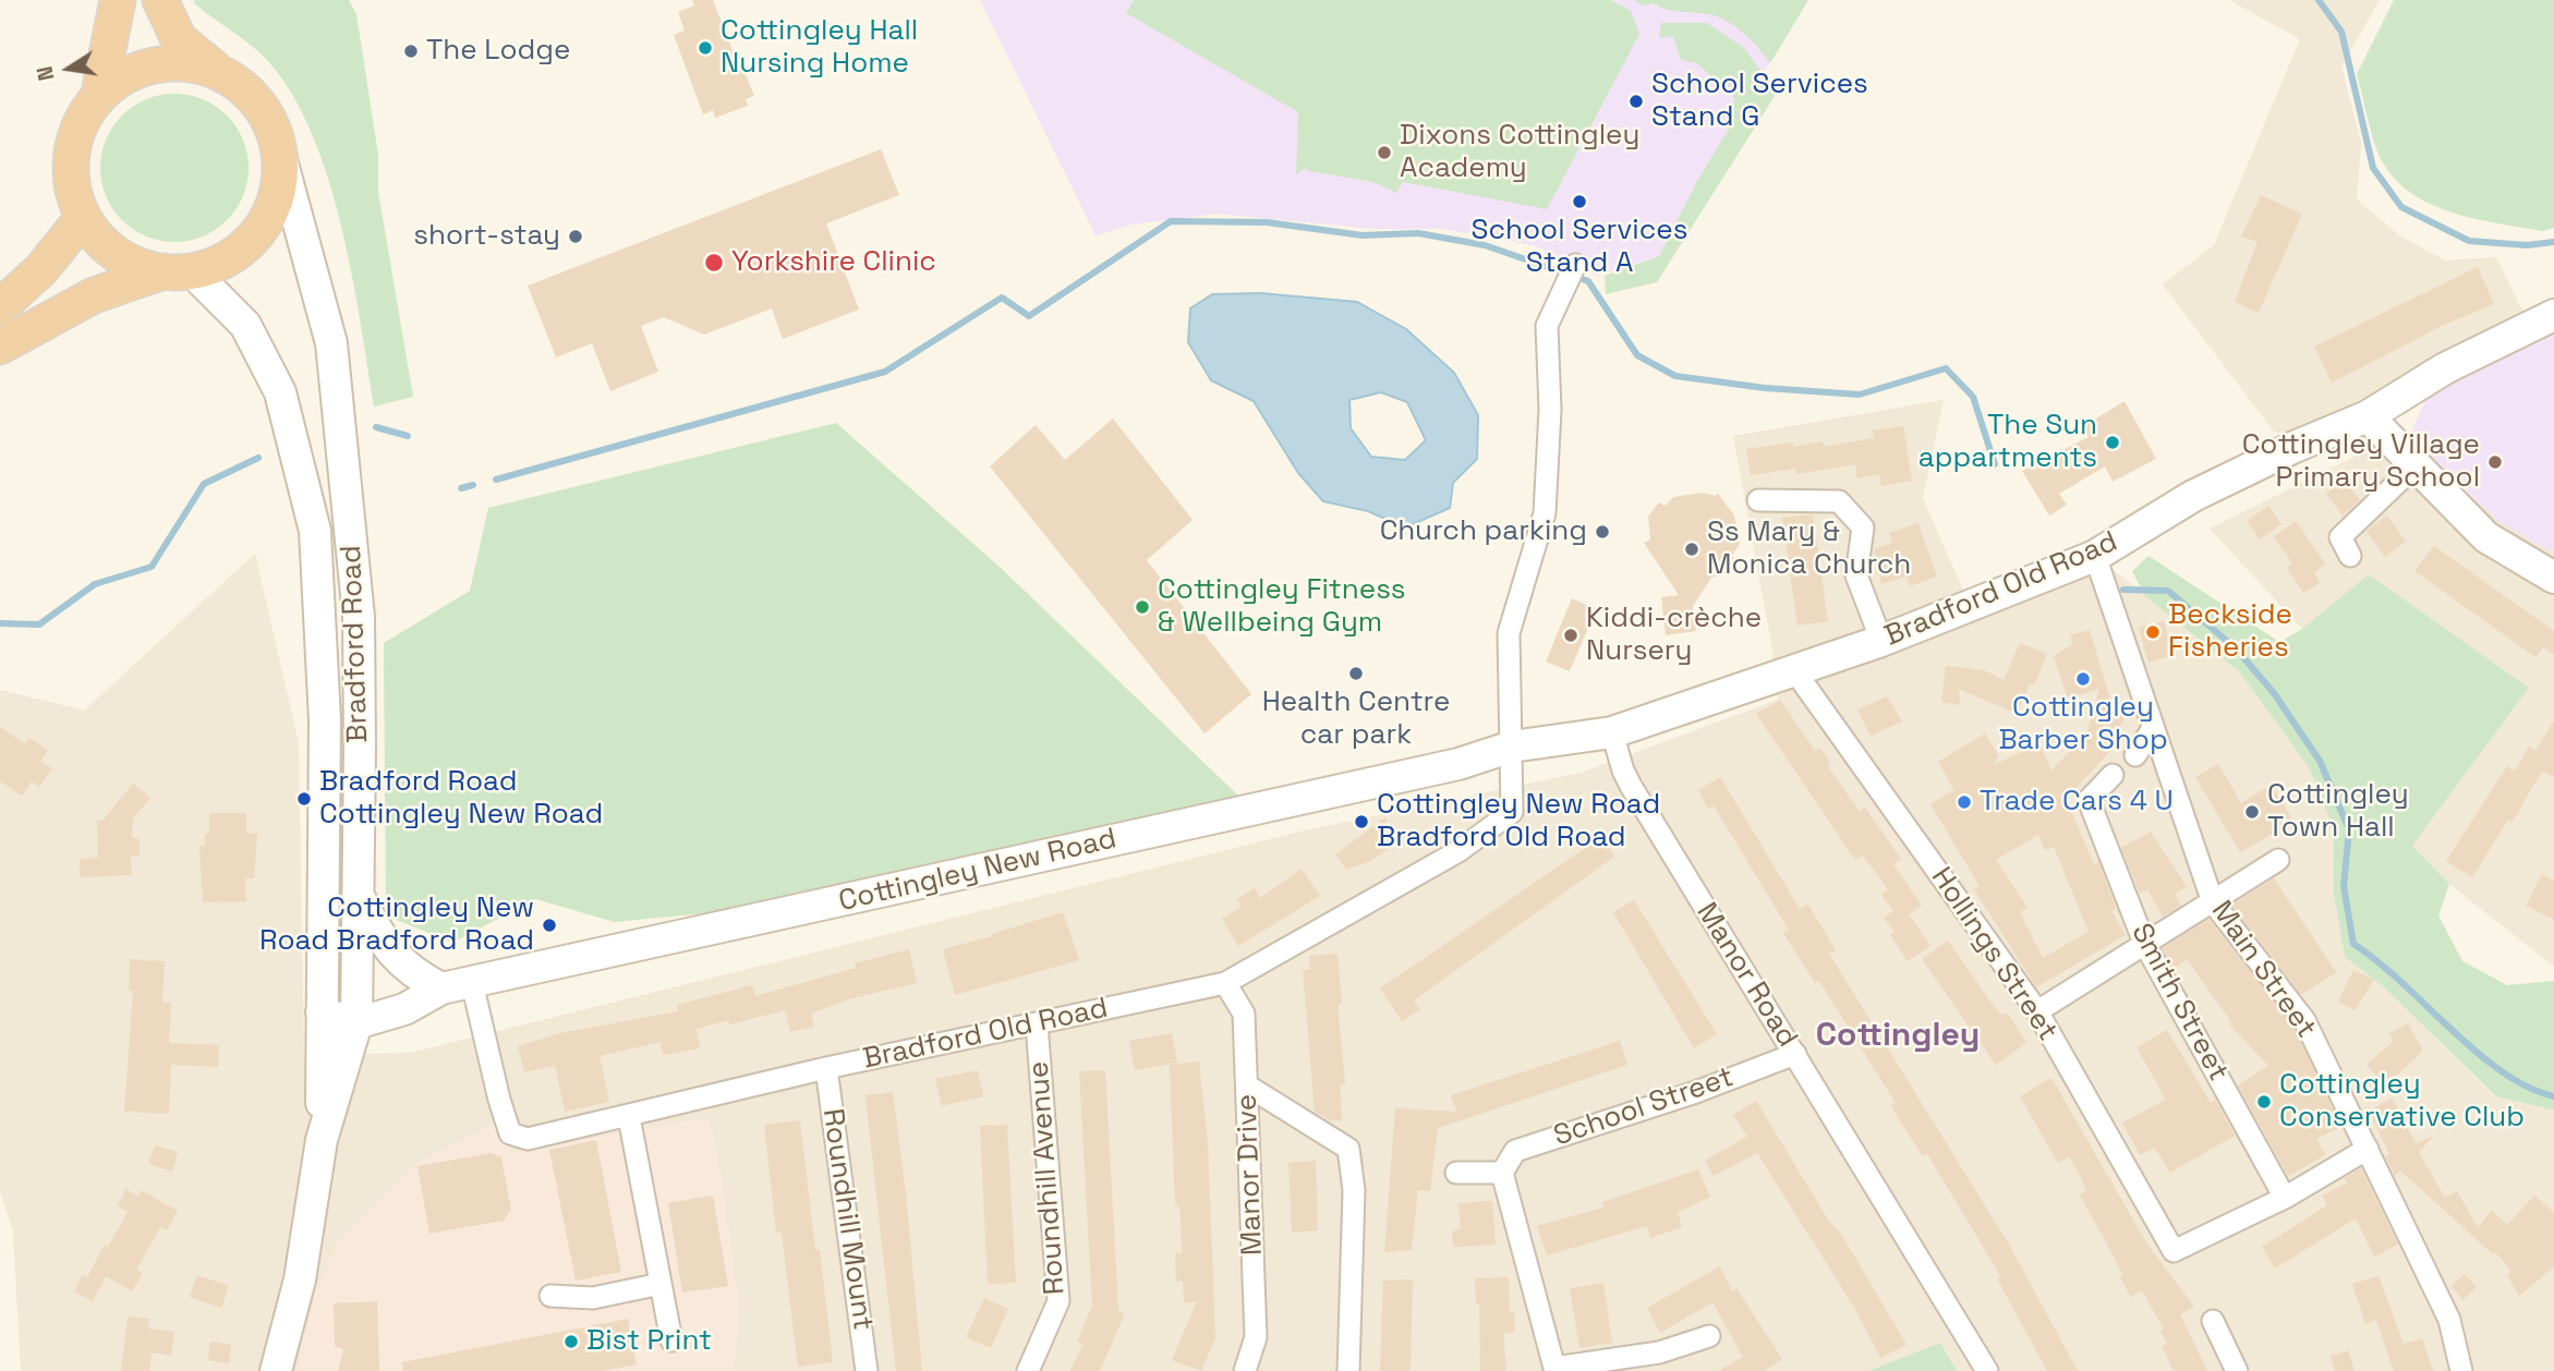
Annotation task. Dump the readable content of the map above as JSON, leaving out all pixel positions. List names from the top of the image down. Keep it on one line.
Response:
{"streets":{"main road":["Bradford Old Road","Bradford Road","Cottingley New Road"],"street":["Hollings Street","Main Street","Manor Road","Smith Street","School Street","Manor Drive","Roundhill Avenue","Roundhill Mount"]},"crossings":[["Bradford Old Road","Cottingley New Road"],["Bradford Old Road","Hollings Street"],["Bradford Old Road","Main Street"],["Bradford Old Road","Manor Drive"],["Bradford Old Road","Roundhill Avenue"],["Bradford Old Road","Roundhill Mount"],["Bradford Road","Cottingley New Road"],["Cottingley New Road","Hollings Street"],["Cottingley New Road","Manor Road"],["Hollings Street","Smith Street"],["Manor Road","School Street"]],"districts":["Cottingley"],"places":["Cottingley Hall Nursing Home","The Lodge","School Services Stand G","Dixons Cottingley Academy","School Services Stand A","short-stay","Yorkshire Clinic","The Sun appartments","Cottingley Village Primary School","Church parking","Ss Mary & Monica Church","Cottingley Fitness & Wellbeing Gym","Beckside Fisheries","Kiddi-crèche Nursery","Health Centre car park","Cottingley Barber Shop","Bradford Road Cottingley New Road","Trade Cars 4 U","Cottingley Town Hall","Cottingley New Road Bradford Old Road","Cottingley New Road Bradford Road","Cottingley Conservative Club","Bist Print"],"north":"left"}
